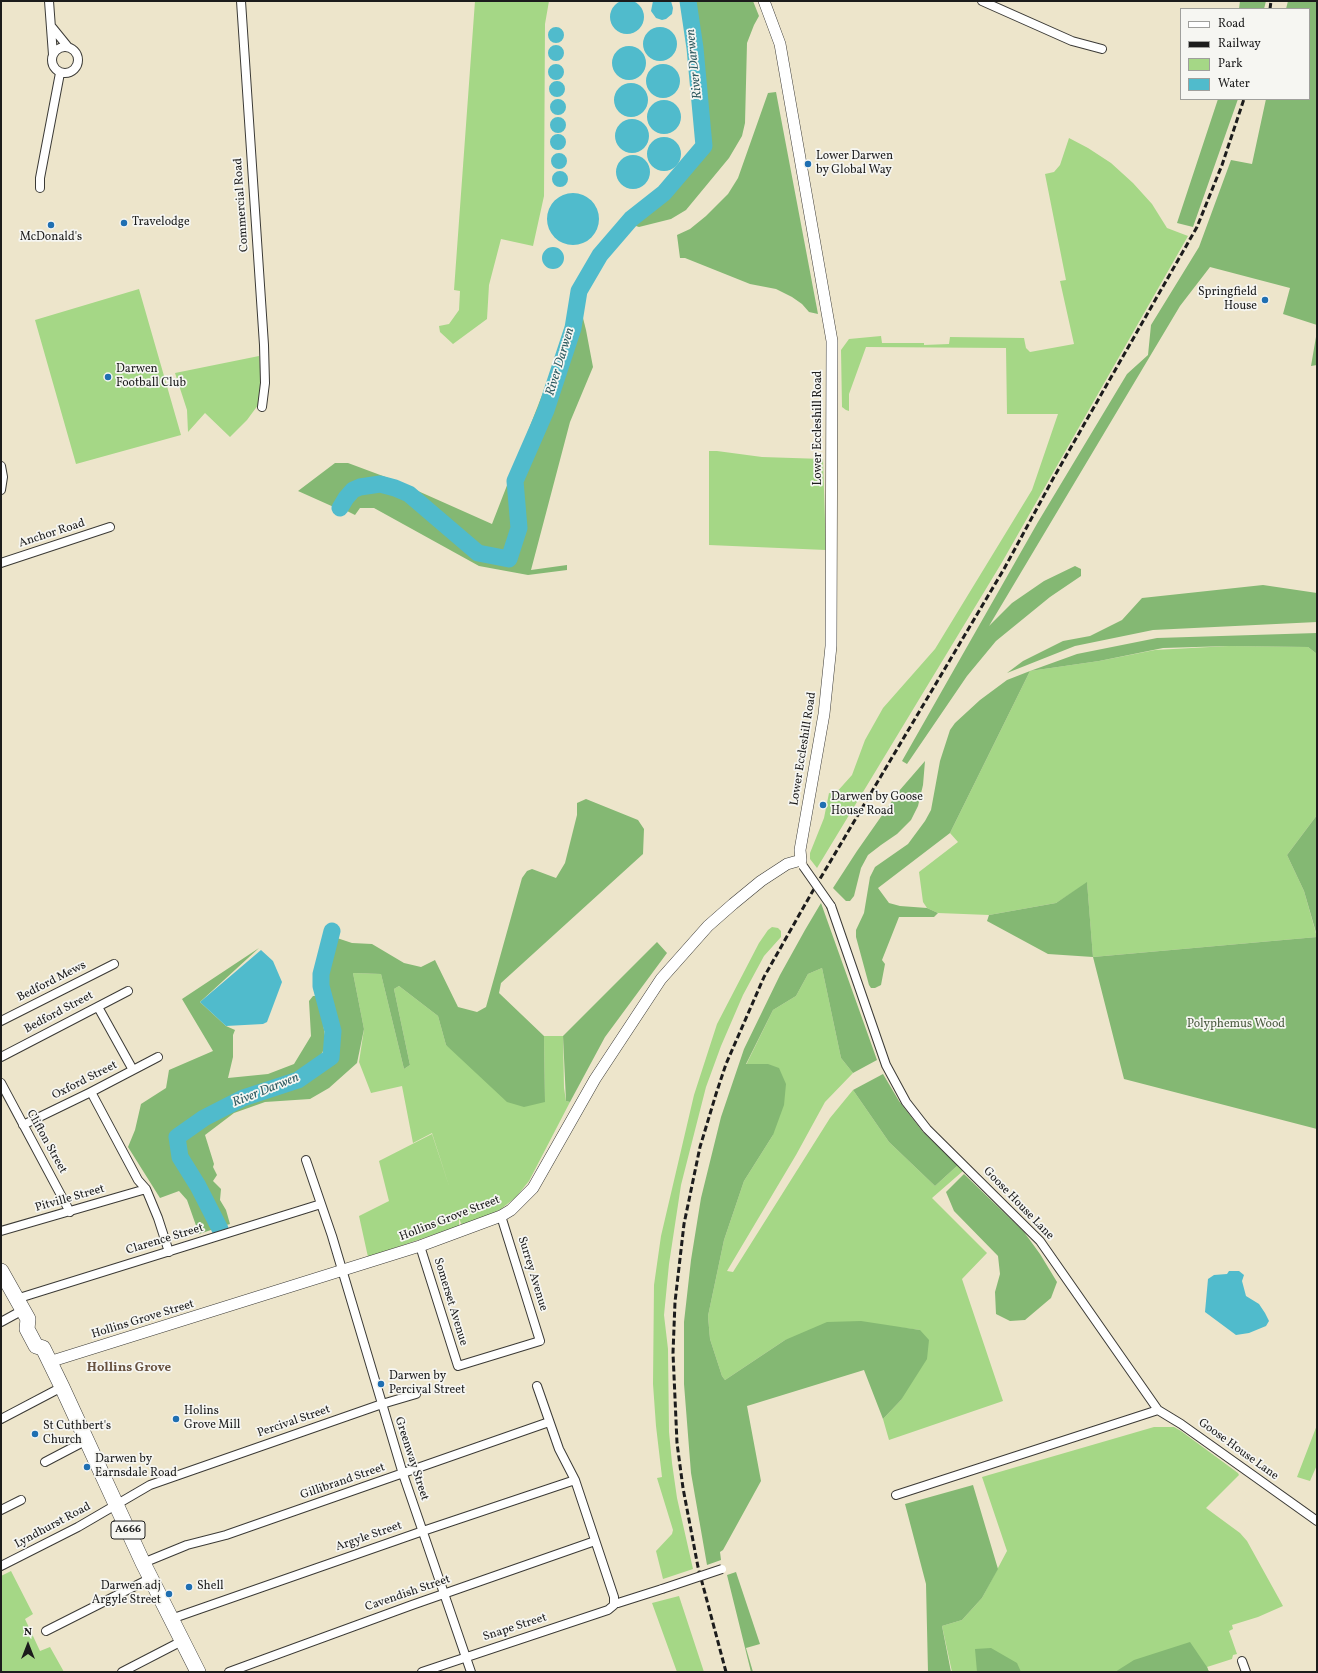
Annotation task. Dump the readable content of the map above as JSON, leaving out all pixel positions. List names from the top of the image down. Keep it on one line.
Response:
{"streets":{"highway":["A666"],"street":["Commercial Road","Lower Eccleshill Road","Anchor Road","Bedford Mews","Bedford Street","Oxford Street","Clifton Street","Pitville Street","Goose House Lane","Hollins Grove Street","Clarence Street","Surrey Avenue","Somerset Avenue","Percival Street","Greenway Street","Gillibrand Street","Lyndhurst Road","Argyle Street","Cavendish Street","Snape Street"]},"crossings":[["Lower Eccleshill Road","Goose House Lane"],["Lower Eccleshill Road","Hollins Grove Street"],["Oxford Street","Clifton Street"],["Clifton Street","Pitville Street"],["Goose House Lane","Hollins Grove Street"],["Hollins Grove Street","Surrey Avenue"],["Hollins Grove Street","Somerset Avenue"],["Hollins Grove Street","Greenway Street"],["Hollins Grove Street","A666"],["Clarence Street","Greenway Street"],["Clarence Street","A666"],["Surrey Avenue","Somerset Avenue"],["Percival Street","Greenway Street"],["Percival Street","Lyndhurst Road"],["Percival Street","A666"],["Greenway Street","Gillibrand Street"],["Greenway Street","Argyle Street"],["Greenway Street","Cavendish Street"],["Greenway Street","Snape Street"],["Gillibrand Street","A666"],["Lyndhurst Road","A666"],["A666","Argyle Street"]],"districts":["Hollins Grove"],"water":["River Darwen"],"parks":["Polyphemus Wood"],"places":["Lower Darwen by Global Way","Travelodge","McDonald's","Springfield House","Darwen Football Club","Darwen by Goose House Road","Darwen by Percival Street","Holins Grove Mill","St Cuthbert's Church","Darwen by Earnsdale Road","Shell","Darwen adj Argyle Street"],"legend":["Road","Railway","Park","Water"],"north":"top"}
